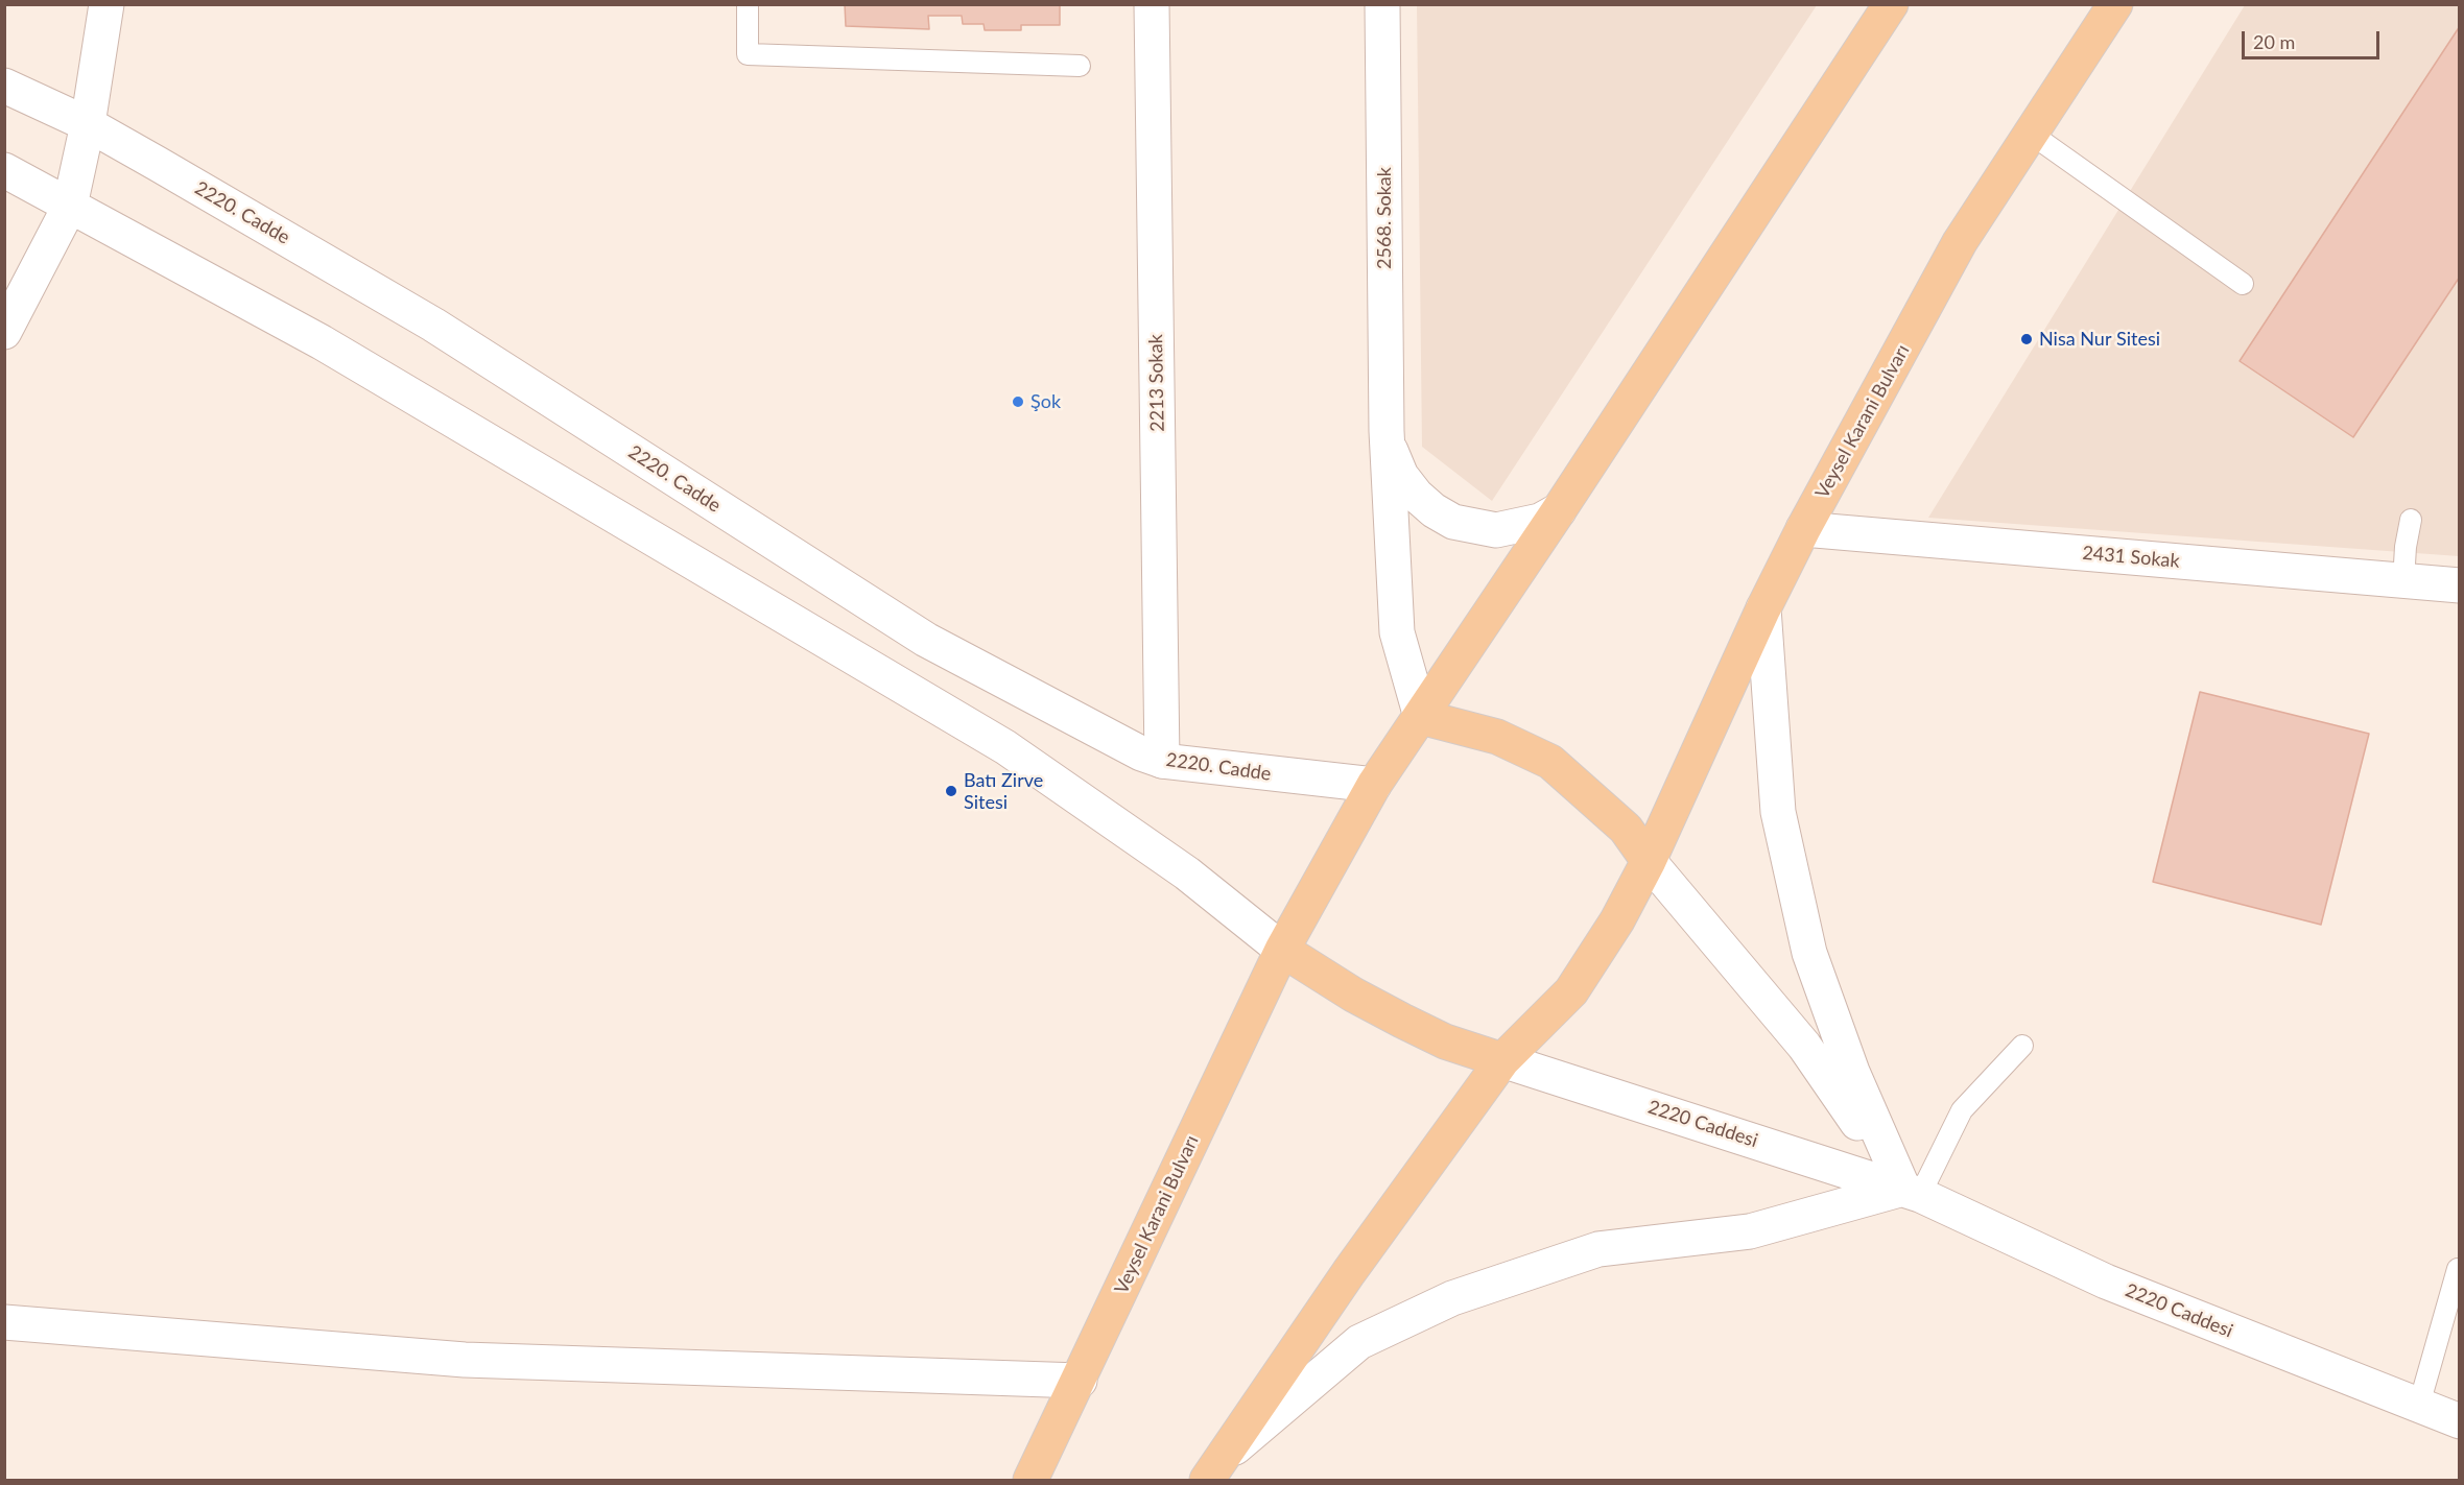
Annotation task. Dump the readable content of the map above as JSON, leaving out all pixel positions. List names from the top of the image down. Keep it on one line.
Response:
{"streets":{"main road":["Veysel Karani Bulvarı"],"street":["2220. Cadde","2568. Sokak","2213 Sokak","2431 Sokak","2220 Caddesi"]},"crossings":[["2220. Cadde","2213 Sokak"],["2220. Cadde","Veysel Karani Bulvarı"],["2568. Sokak","Veysel Karani Bulvarı"],["Veysel Karani Bulvarı","2431 Sokak"],["Veysel Karani Bulvarı","2220 Caddesi"]],"places":["Nisa Nur Sitesi","Şok","Batı Zirve Sitesi"],"scale_bar":"20 m"}
